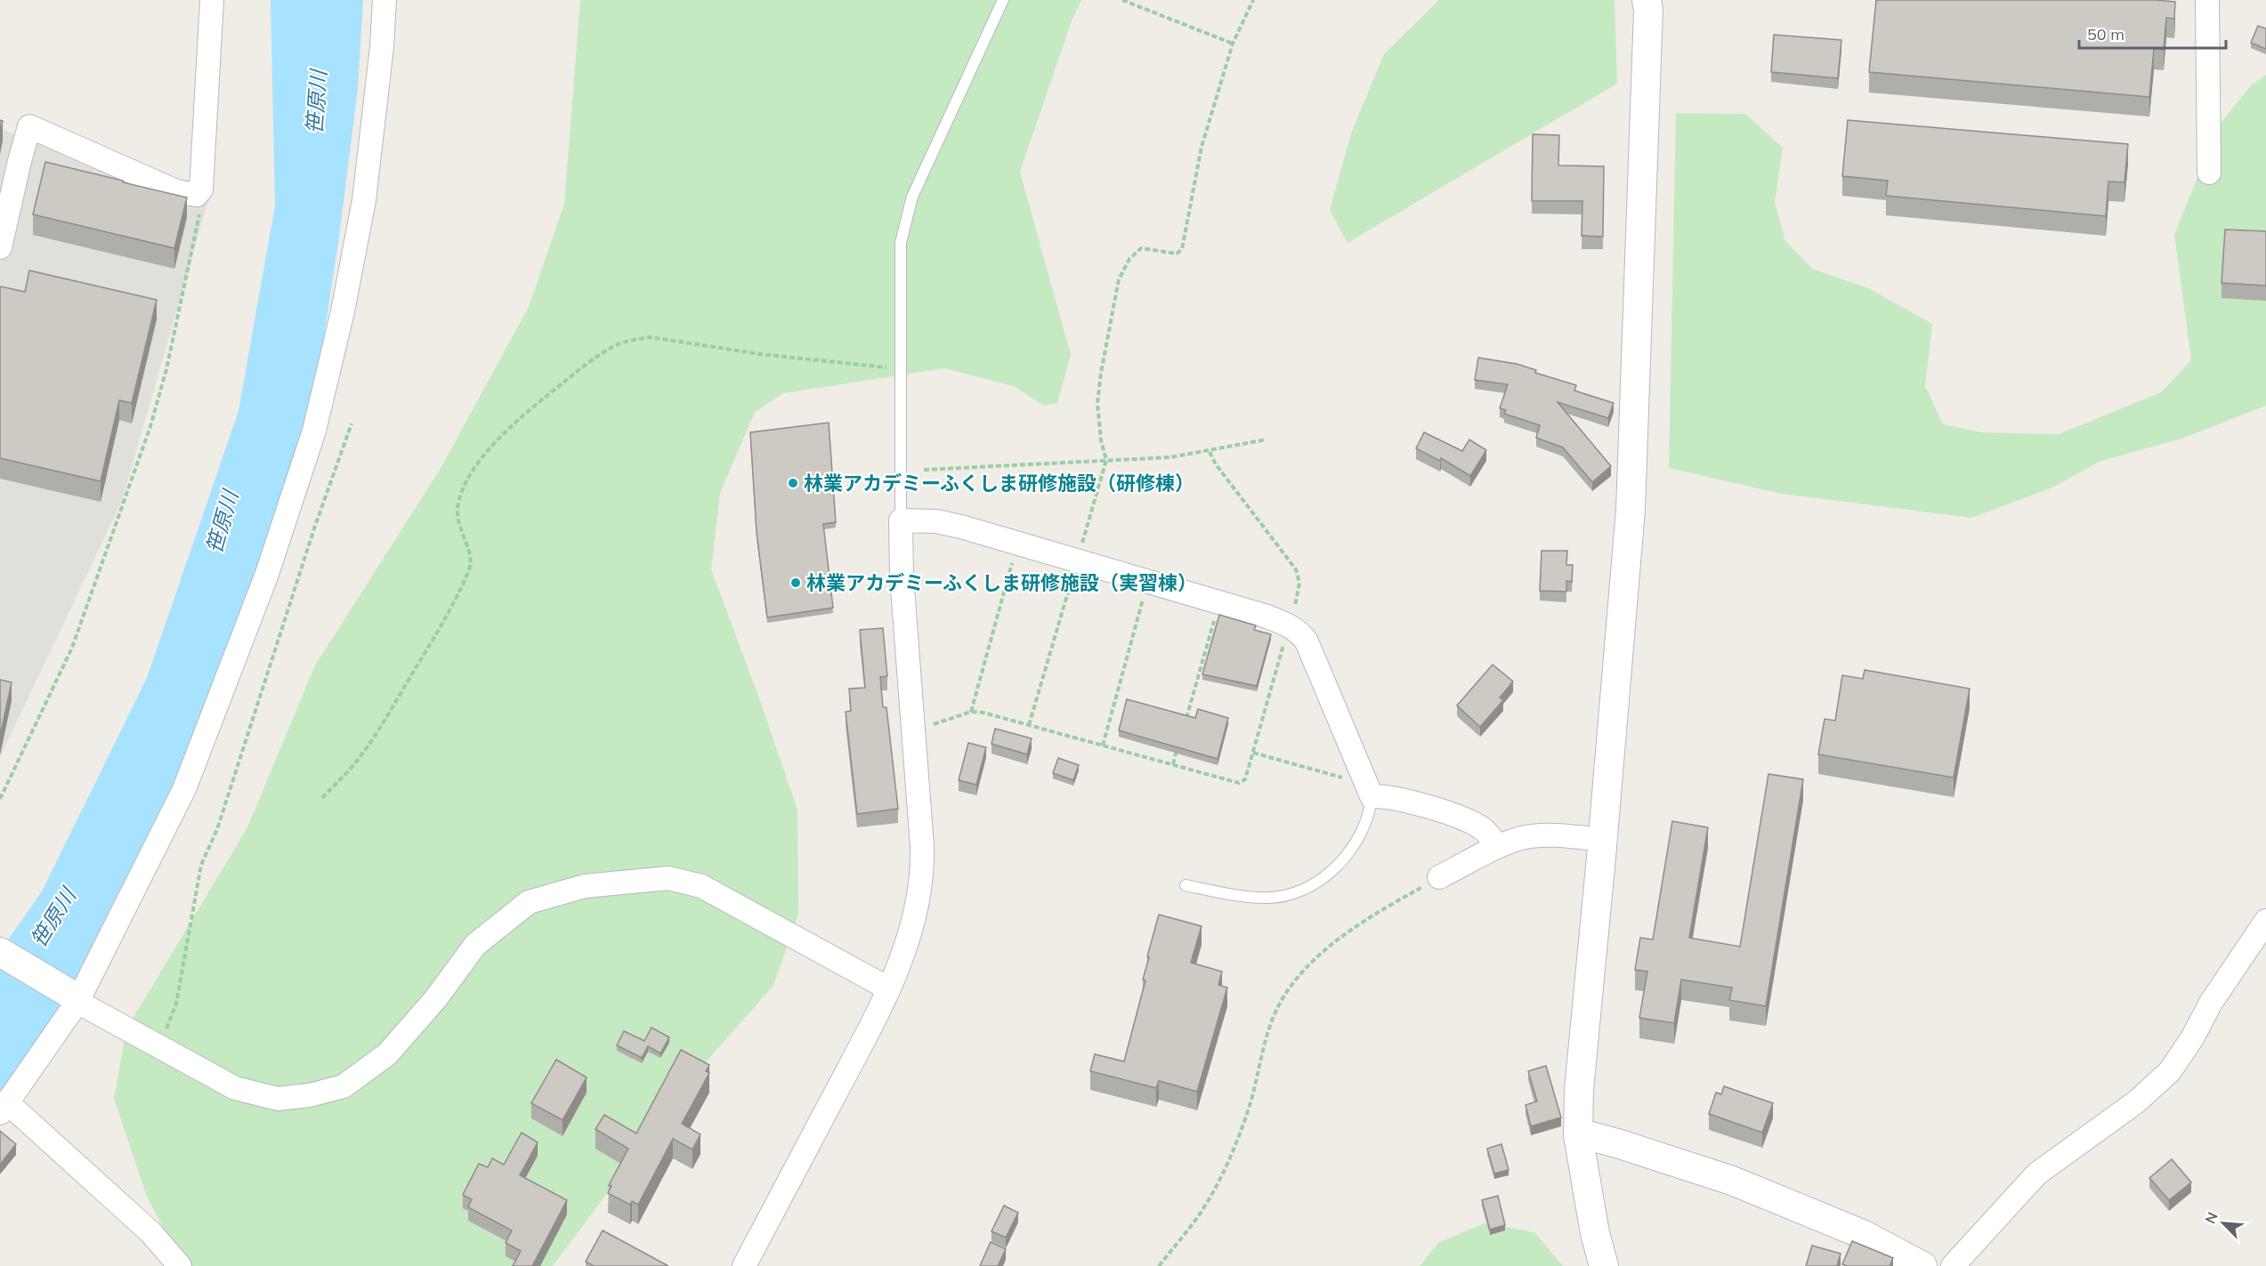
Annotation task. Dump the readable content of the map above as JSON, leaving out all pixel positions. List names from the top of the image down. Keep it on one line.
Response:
{"water":["笹原川"],"places":["林業アカデミーふくしま研修施設（研修棟）","林業アカデミーふくしま研修施設（実習棟）"],"scale_bar":"50 m","north":"top left"}
